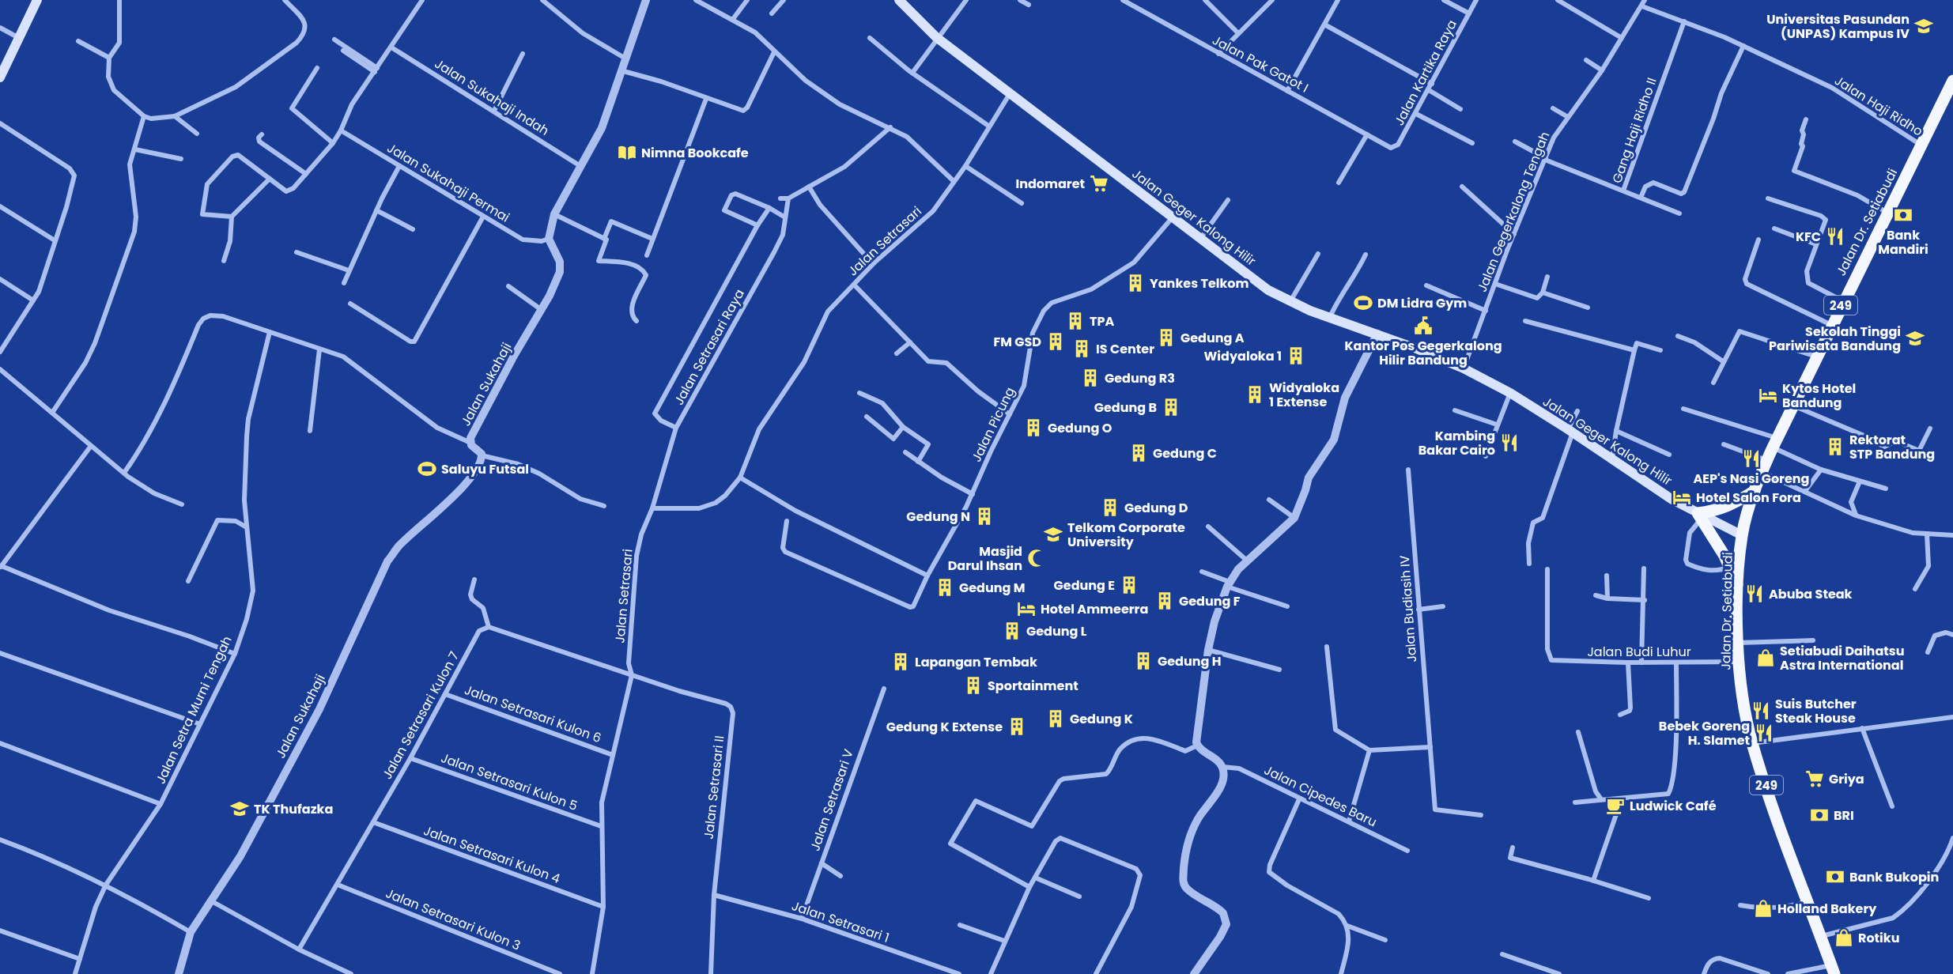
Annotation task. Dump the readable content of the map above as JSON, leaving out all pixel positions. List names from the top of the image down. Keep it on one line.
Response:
{"streets":{"main road":["Jalan Geger Kalong Hilir","Jalan Dr. Setiabudi","249"],"street":["Jalan Pak Gatot I","Jalan Kartika Raya","Jalan Sukahaji Indah","Jalan Haji Ridho","Gang Haji Ridho II","Jalan Sukahaji Permai","Jalan Gegerkalong Tengah","Jalan Setrasari","Jalan Setrasari Raya","Jalan Sukahaji","Jalan Picung","Jalan Budiasih IV","Jalan Budi Luhur","Jalan Setra Murni Tengah","Jalan Setrasari Kulon 6","Jalan Setrasari Kulon 7","Jalan Setrasari Kulon 5","Jalan Setrasari II","Jalan Cipedes Baru","Jalan Setrasari V","Jalan Setrasari Kulon 4","Jalan Setrasari Kulon 3","Jalan Setrasari 1"]},"crossings":[["Jalan Pak Gatot I","Jalan Kartika Raya"],["Jalan Haji Ridho","Gang Haji Ridho II"],["Jalan Haji Ridho","Jalan Gegerkalong Tengah"],["Jalan Haji Ridho","Jalan Dr. Setiabudi"],["Jalan Sukahaji Permai","Jalan Sukahaji"],["Jalan Gegerkalong Tengah","Jalan Geger Kalong Hilir"],["Jalan Geger Kalong Hilir","Jalan Dr. Setiabudi"],["Jalan Geger Kalong Hilir","Jalan Setrasari"],["Jalan Geger Kalong Hilir","Jalan Picung"],["Jalan Dr. Setiabudi","Jalan Budi Luhur"],["Jalan Setrasari","Jalan Setrasari Raya"],["Jalan Setrasari","Jalan Setrasari Kulon 6"],["Jalan Setrasari","Jalan Setrasari Kulon 5"],["Jalan Setrasari","Jalan Setrasari II"],["Jalan Setrasari","Jalan Setrasari Kulon 4"],["Jalan Setrasari Kulon 6","Jalan Setrasari Kulon 7"],["Jalan Setrasari Kulon 7","Jalan Setrasari Kulon 5"],["Jalan Setrasari Kulon 7","Jalan Setrasari Kulon 4"],["Jalan Setrasari Kulon 7","Jalan Setrasari Kulon 3"],["Jalan Setrasari II","Jalan Setrasari 1"],["Jalan Setrasari V","Jalan Setrasari 1"]],"places":{"school or university":["Universitas Pasundan (UNPAS) Kampus IV","Sekolah Tinggi Pariwisata Bandung","Telkom Corporate University","TK Thufazka"],"library":["Nimna Bookcafe"],"supermarket":["Indomaret","Griya"],"bank":["Bank Mandiri","BRI","Bank Bukopin"],"restaurant":["KFC","Kambing Bakar Cairo","AEP's Nasi Goreng","Abuba Steak","Suis Butcher Steak House","Bebek Goreng H. Slamet"],"building":["Yankes Telkom","TPA","Gedung A","FM GSD","IS Center","Widyaloka 1","Gedung R3","Widyaloka 1 Extense","Gedung B","Gedung O","Rektorat STP Bandung","Gedung C","Gedung D","Gedung N","Gedung E","Gedung M","Gedung F","Gedung L","Gedung H","Lapangan Tembak","Sportainment","Gedung K","Gedung K Extense"],"sports":["DM Lidra Gym","Saluyu Futsal"],"public building":["Kantor Pos Gegerkalong Hilir Bandung"],"hotel":["Kytos Hotel Bandung","Hotel Salon Fora","Hotel Ammeerra"],"mosque":["Masjid Darul Ihsan"],"shop":["Setiabudi Daihatsu Astra International","Holland Bakery","Rotiku"],"cafe":["Ludwick Café"]}}
